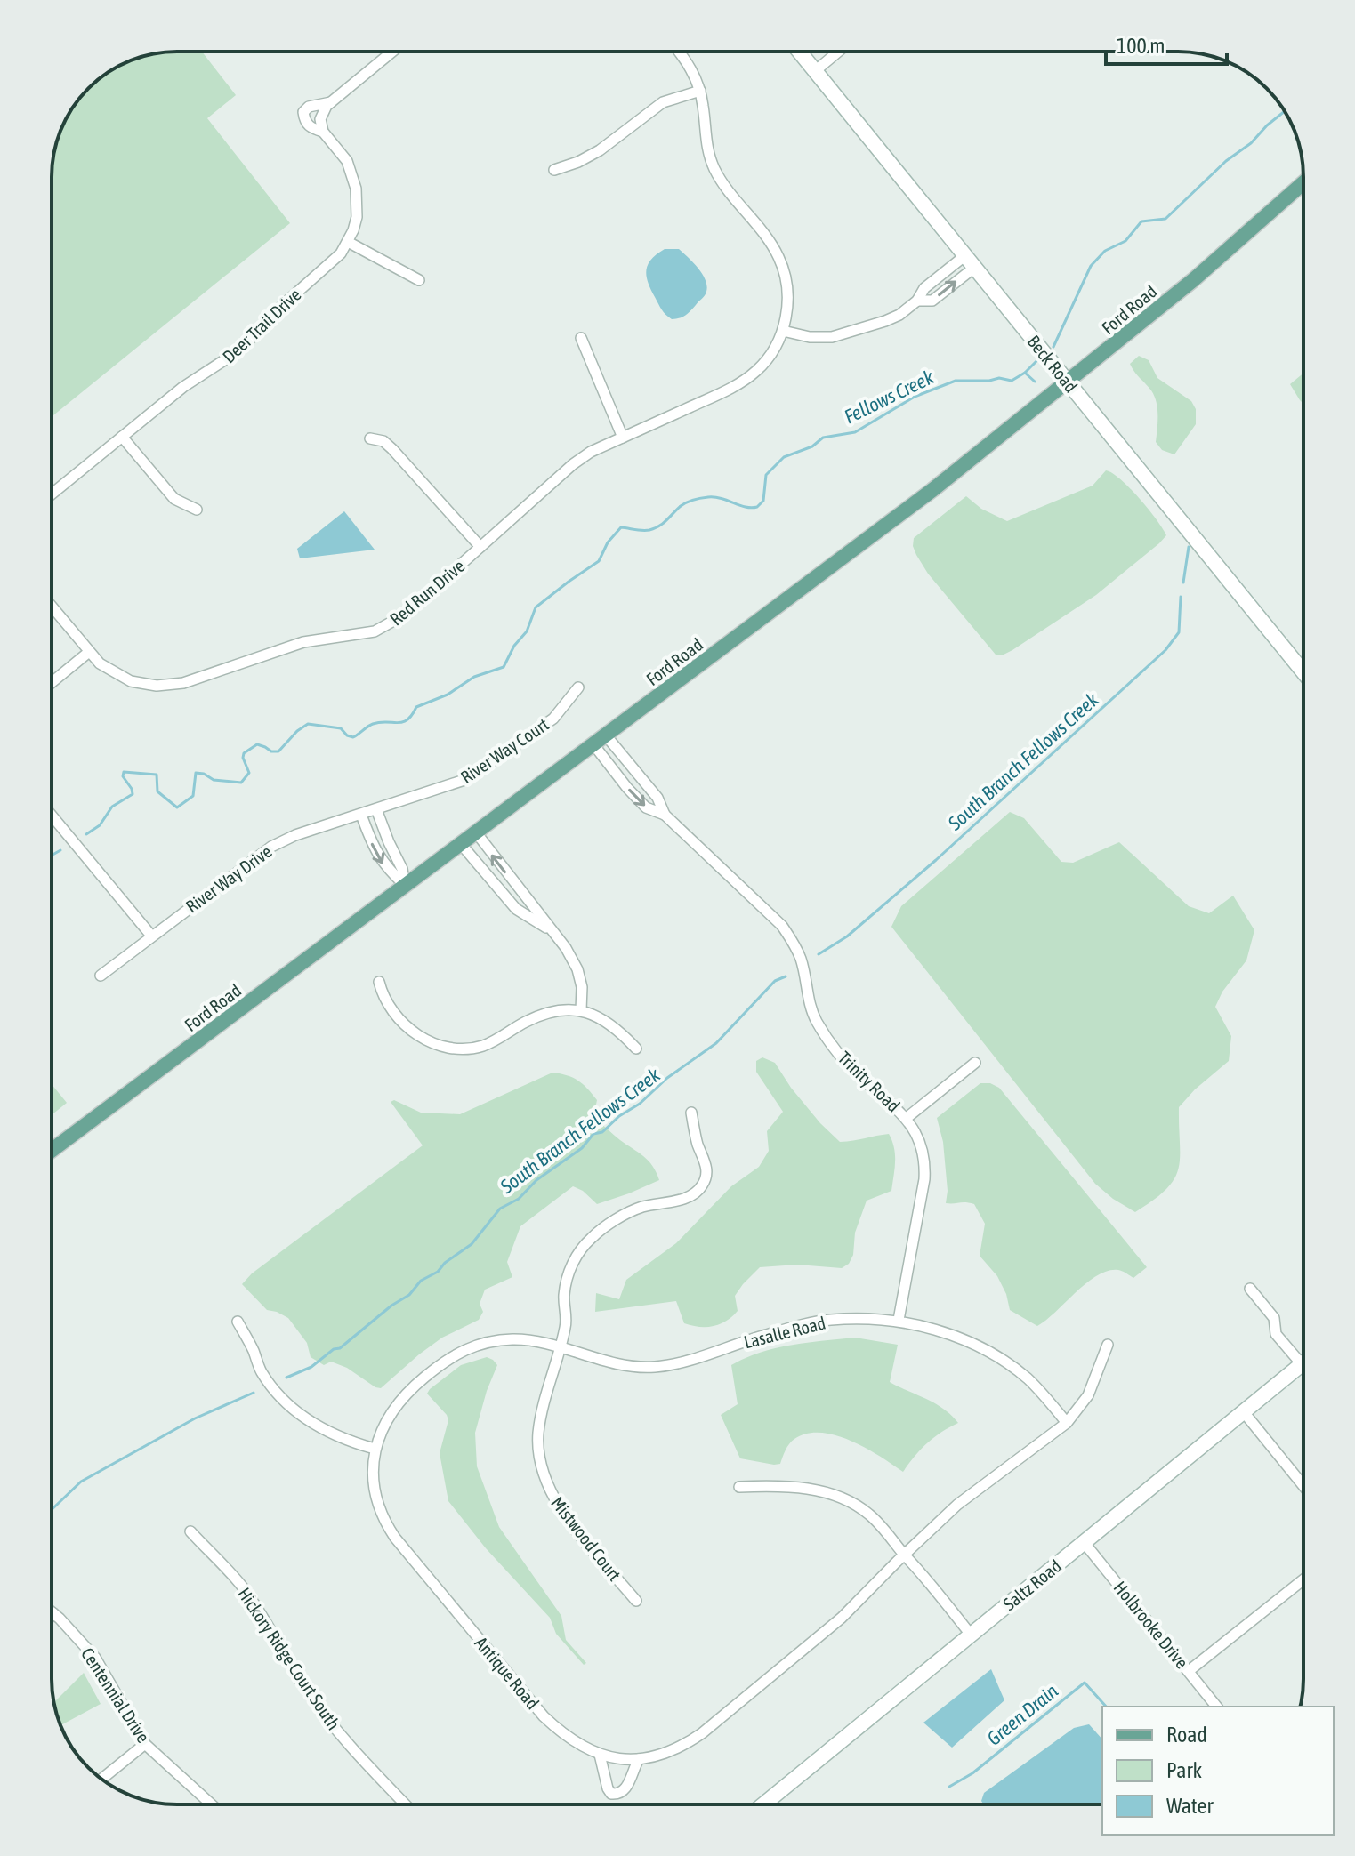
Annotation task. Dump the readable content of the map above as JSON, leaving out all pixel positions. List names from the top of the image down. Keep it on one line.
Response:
{"streets":{"main road":["Ford Road","Beck Road","Saltz Road"],"street":["Deer Trail Drive","Red Run Drive","River Way Court","River Way Drive","Trinity Road","Lasalle Road","Mistwood Court","Holbrooke Drive","Hickory Ridge Court South","Antique Road","Centennial Drive"]},"crossings":[["Ford Road","Beck Road"],["Ford Road","Trinity Road"],["River Way Court","River Way Drive"],["Trinity Road","Lasalle Road"],["Lasalle Road","Mistwood Court"],["Lasalle Road","Antique Road"],["Mistwood Court","Antique Road"],["Saltz Road","Holbrooke Drive"]],"water":["Fellows Creek","South Branch Fellows Creek","Green Drain"],"legend":["Road","Park","Water"],"scale_bar":"100 m"}
